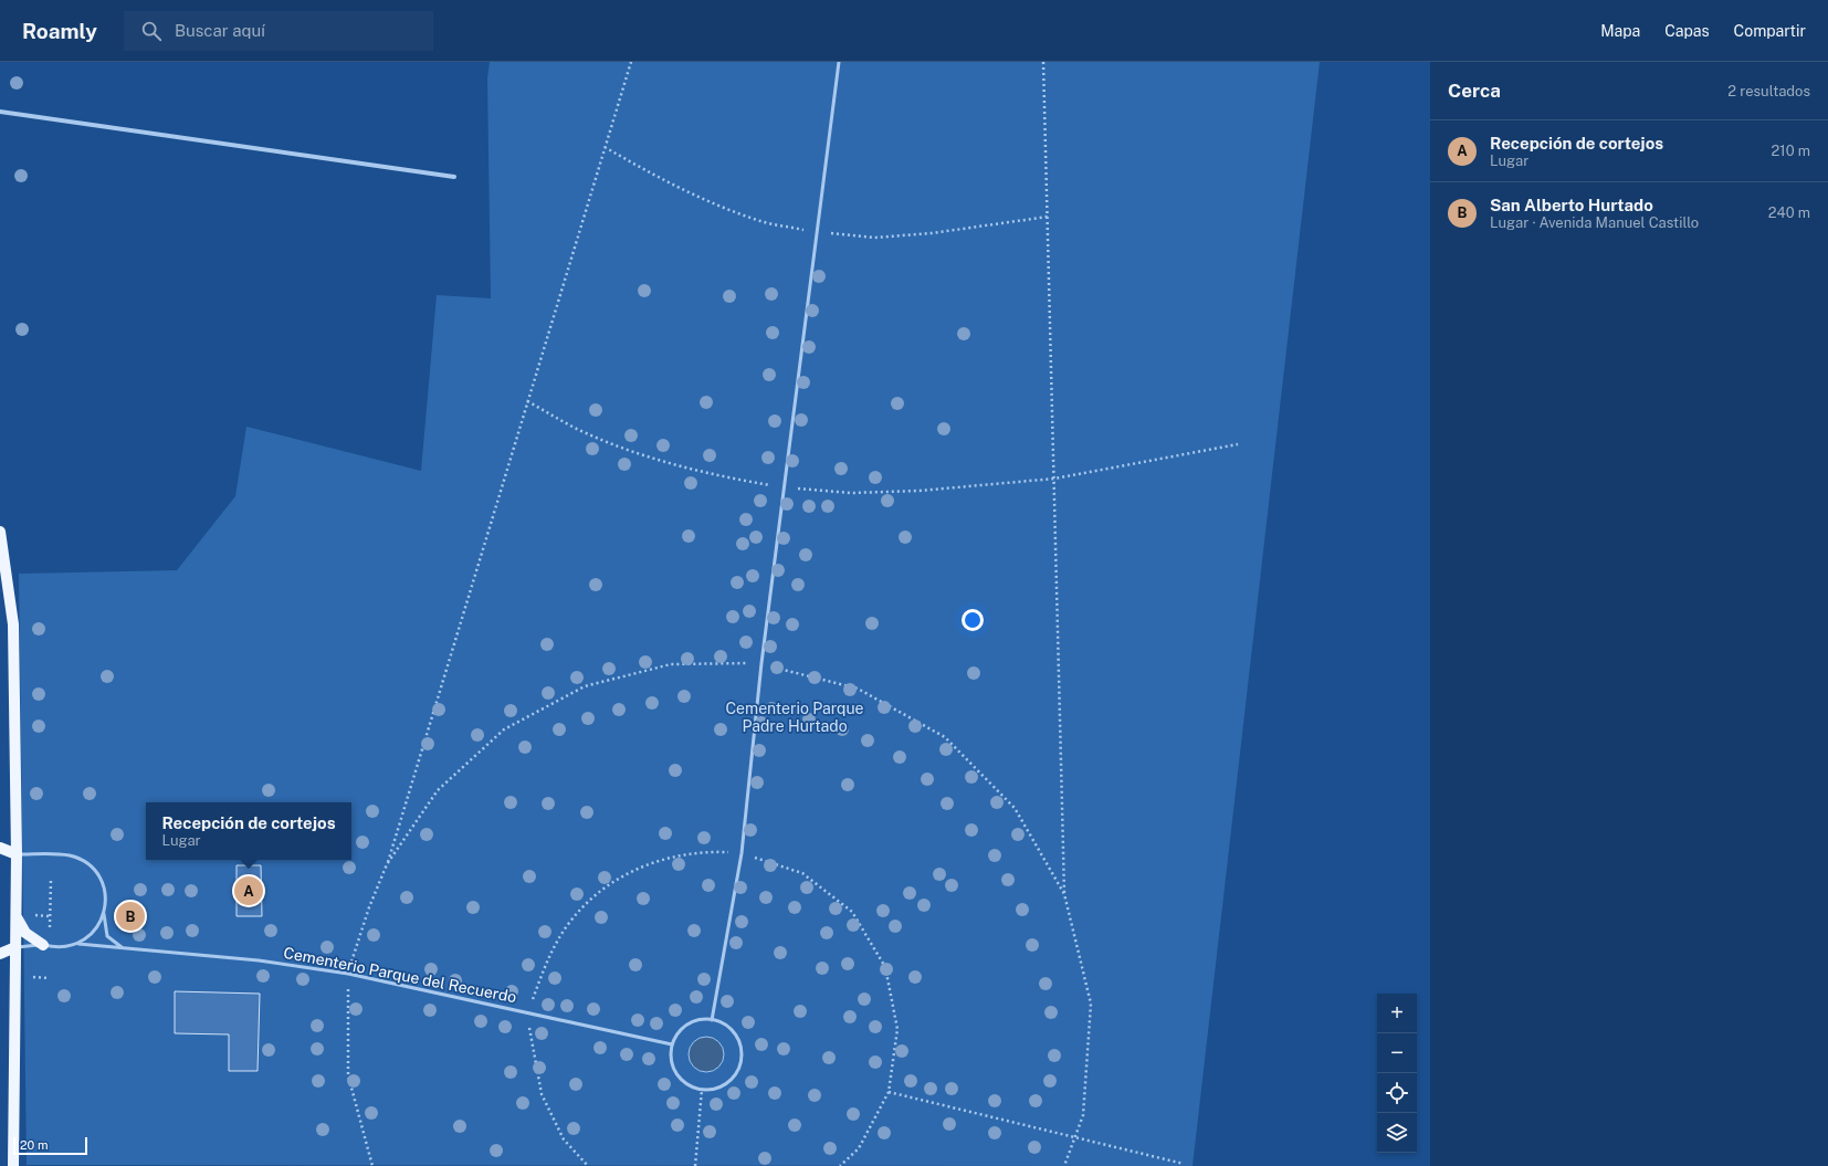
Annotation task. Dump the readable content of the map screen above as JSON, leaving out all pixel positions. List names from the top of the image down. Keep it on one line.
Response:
{"streets":{"lane":["Cementerio Parque del Recuerdo"]},"parks":["Cementerio Parque Padre Hurtado"],"scale_bar":"20 m","page":{"header":"Roamly","search":"Buscar aquí","nav":["Mapa","Capas","Compartir"],"heading":["Cerca","2 resultados"],"list":[{"mark":"A","name":"Recepción de cortejos","note":"Lugar","value":"210 m"},{"mark":"B","name":"San Alberto Hurtado","note":"Lugar · Avenida Manuel Castillo","value":"240 m"}],"popup":["Recepción de cortejos","Lugar"],"pins":["A","B"],"map_buttons":["+","−"],"scale":"20 m"}}
